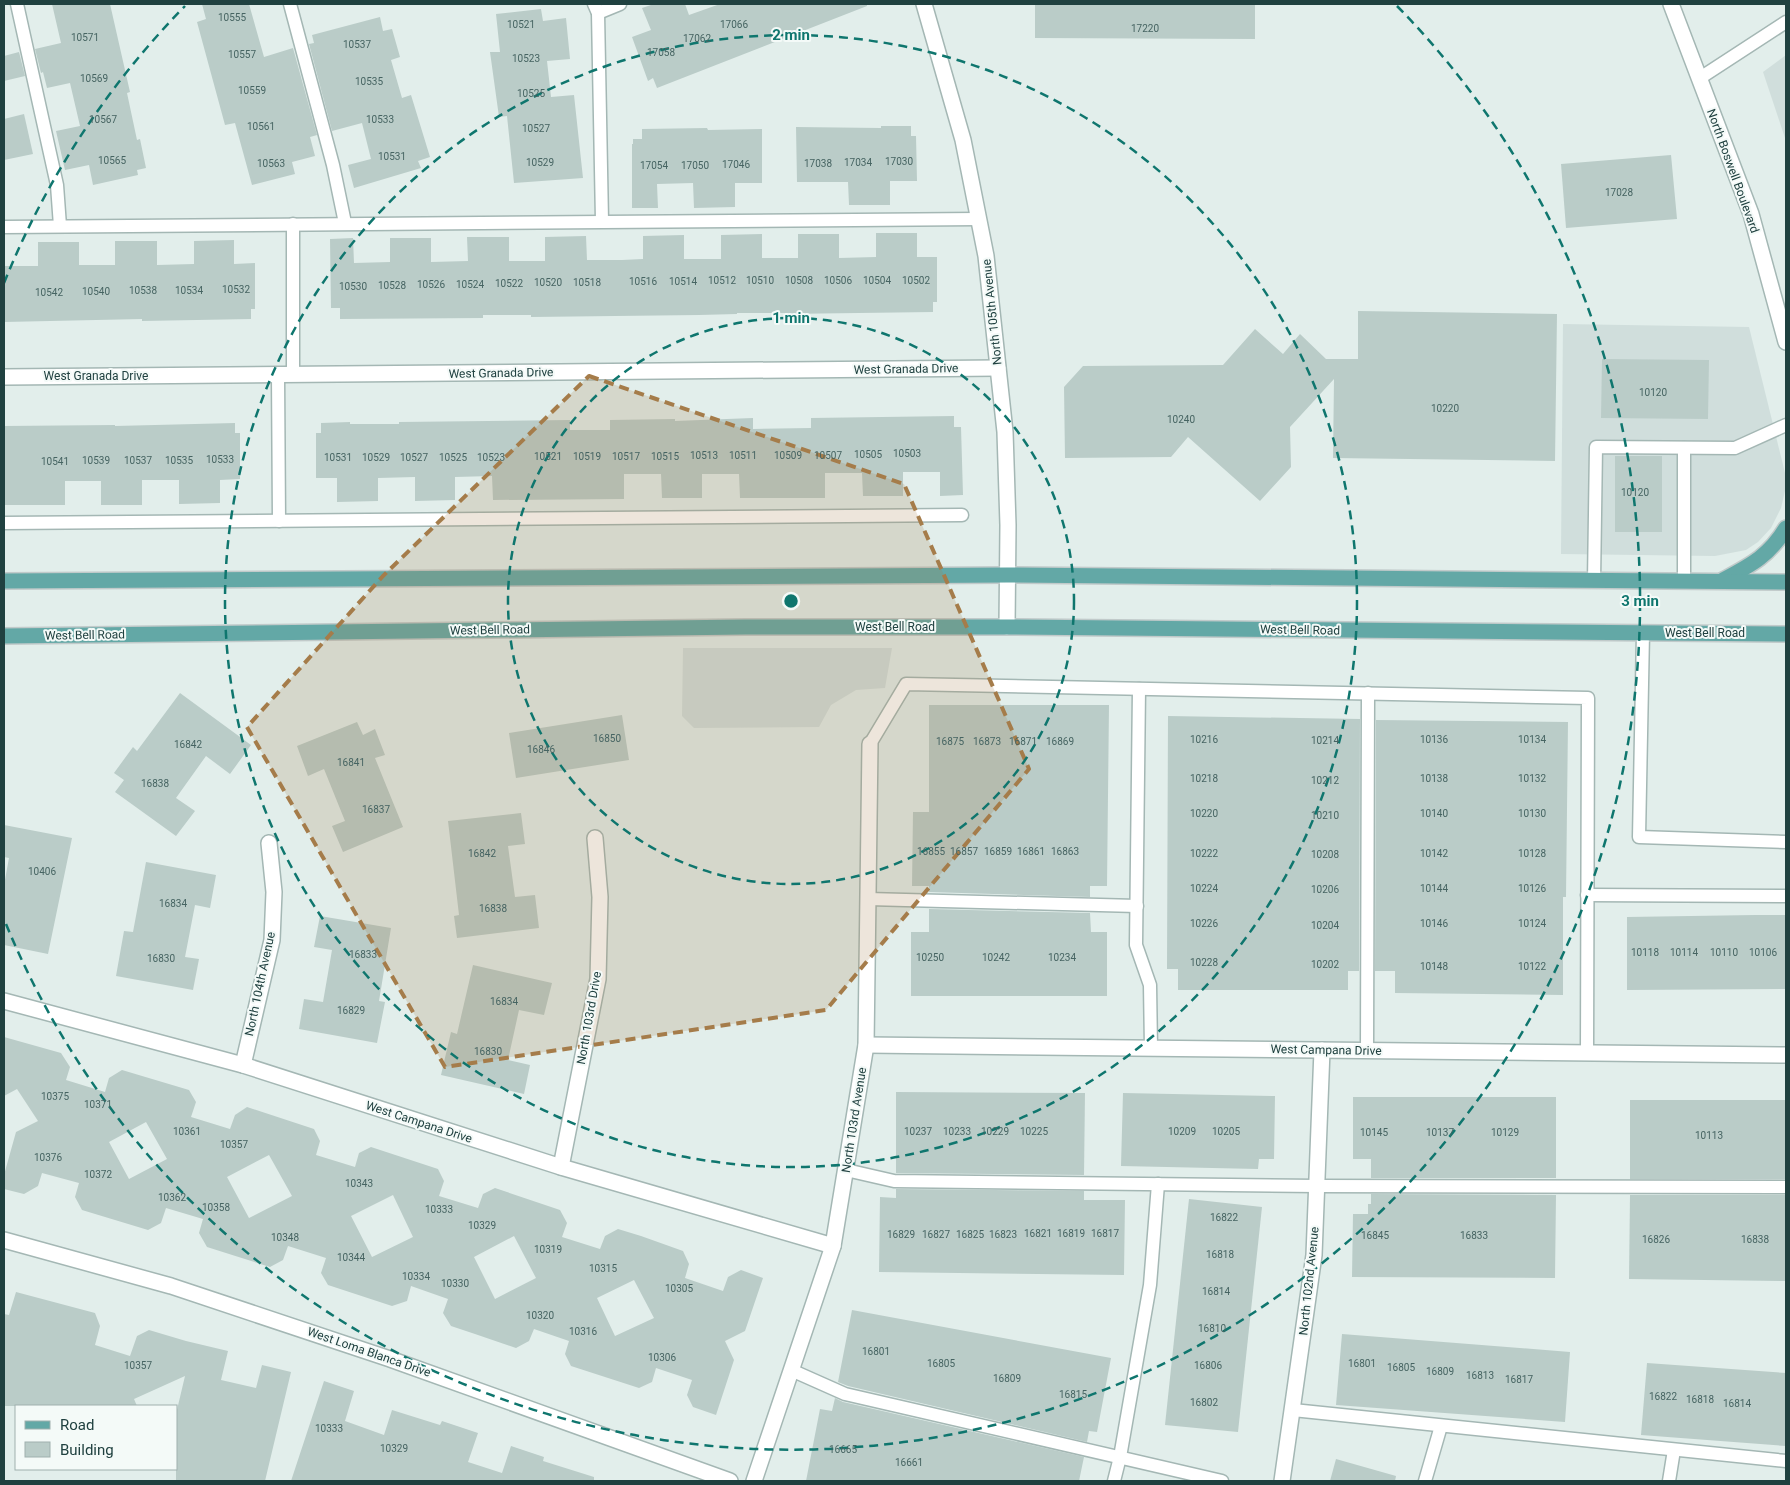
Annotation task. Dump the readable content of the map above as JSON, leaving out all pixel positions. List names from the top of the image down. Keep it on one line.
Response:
{"streets":{"main road":["West Bell Road"],"street":["North Boswell Boulevard","North 105th Avenue","West Granada Drive","North 104th Avenue","North 103rd Drive","West Campana Drive","North 103rd Avenue","North 102nd Avenue","West Loma Blanca Drive"]},"crossings":[["North 105th Avenue","West Granada Drive"],["North 105th Avenue","West Bell Road"],["North 104th Avenue","West Campana Drive"],["North 103rd Drive","West Campana Drive"],["West Campana Drive","North 103rd Avenue"],["West Campana Drive","North 102nd Avenue"]],"house_numbers":["10555","10521","17066","17220","10571","17062","10537","17058","10557","10523","10569","10535","10559","10525","10567","10533","10561","10527","10531","10565","17030","10529","17034","10563","17038","17046","17054","17050","17028","10512","10510","10508","10506","10504","10502","10516","10514","10520","10518","10522","10526","10524","10528","10530","10532","10538","10534","10540","10542","10120","10220","10240","10503","10505","10513","10511","10509","10507","10521","10519","10517","10515","10531","10529","10527","10525","10523","10533","10539","10537","10535","10541","10120","16850","10216","10136","10134","10214","16875","16873","16871","16869","16842","16846","16841","10218","10138","10132","10212","16838","16837","10220","10140","10130","10210","16855","16857","16859","16861","16863","16842","10222","10142","10128","10208","10406","10224","10144","10126","10206","16834","16838","10226","10146","10124","10204","10118","10114","10110","10106","16833","10250","10242","10234","16830","10228","10202","10148","10122","16834","16829","16830","10375","10371","10361","10237","10233","10229","10225","10209","10205","10145","10137","10129","10113","10357","10376","10372","10343","10362","10358","10333","16822","10329","16821","16819","16817","16829","16827","16825","16823","16845","16833","10348","16826","16838","10319","16818","10344","10315","10334","10330","10305","16814","10320","16810","10316","16801","10306","16805","16801","10357","16806","16805","16809","16813","16809","16817","16815","16822","16818","16802","16814","10333","10329","16665","16661"],"legend":["Road","Building"],"rings":["2 min","1 min","3 min"]}
